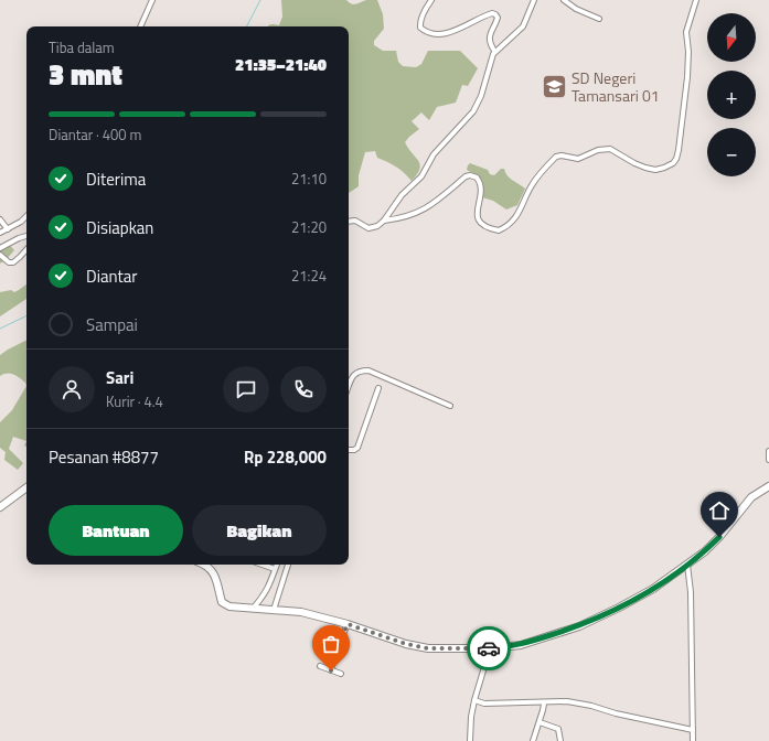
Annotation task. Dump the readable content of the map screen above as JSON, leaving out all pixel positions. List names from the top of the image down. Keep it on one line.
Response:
{"places":{"school or university":["SD Negeri Tamansari 01"]},"north":"bottom","page":{"map_buttons":["+","−"],"heading":["3 mnt","Tiba dalam","21:35–21:40"],"panel":["Sari","Kurir · 4.4","Pesanan #8877","Rp 228,000"],"bar":"Diantar · 400 m","list":[["Diterima","21:10"],["Disiapkan","21:20"],["Diantar","21:24"],"Sampai"],"buttons":["Bantuan","Bagikan"]}}
